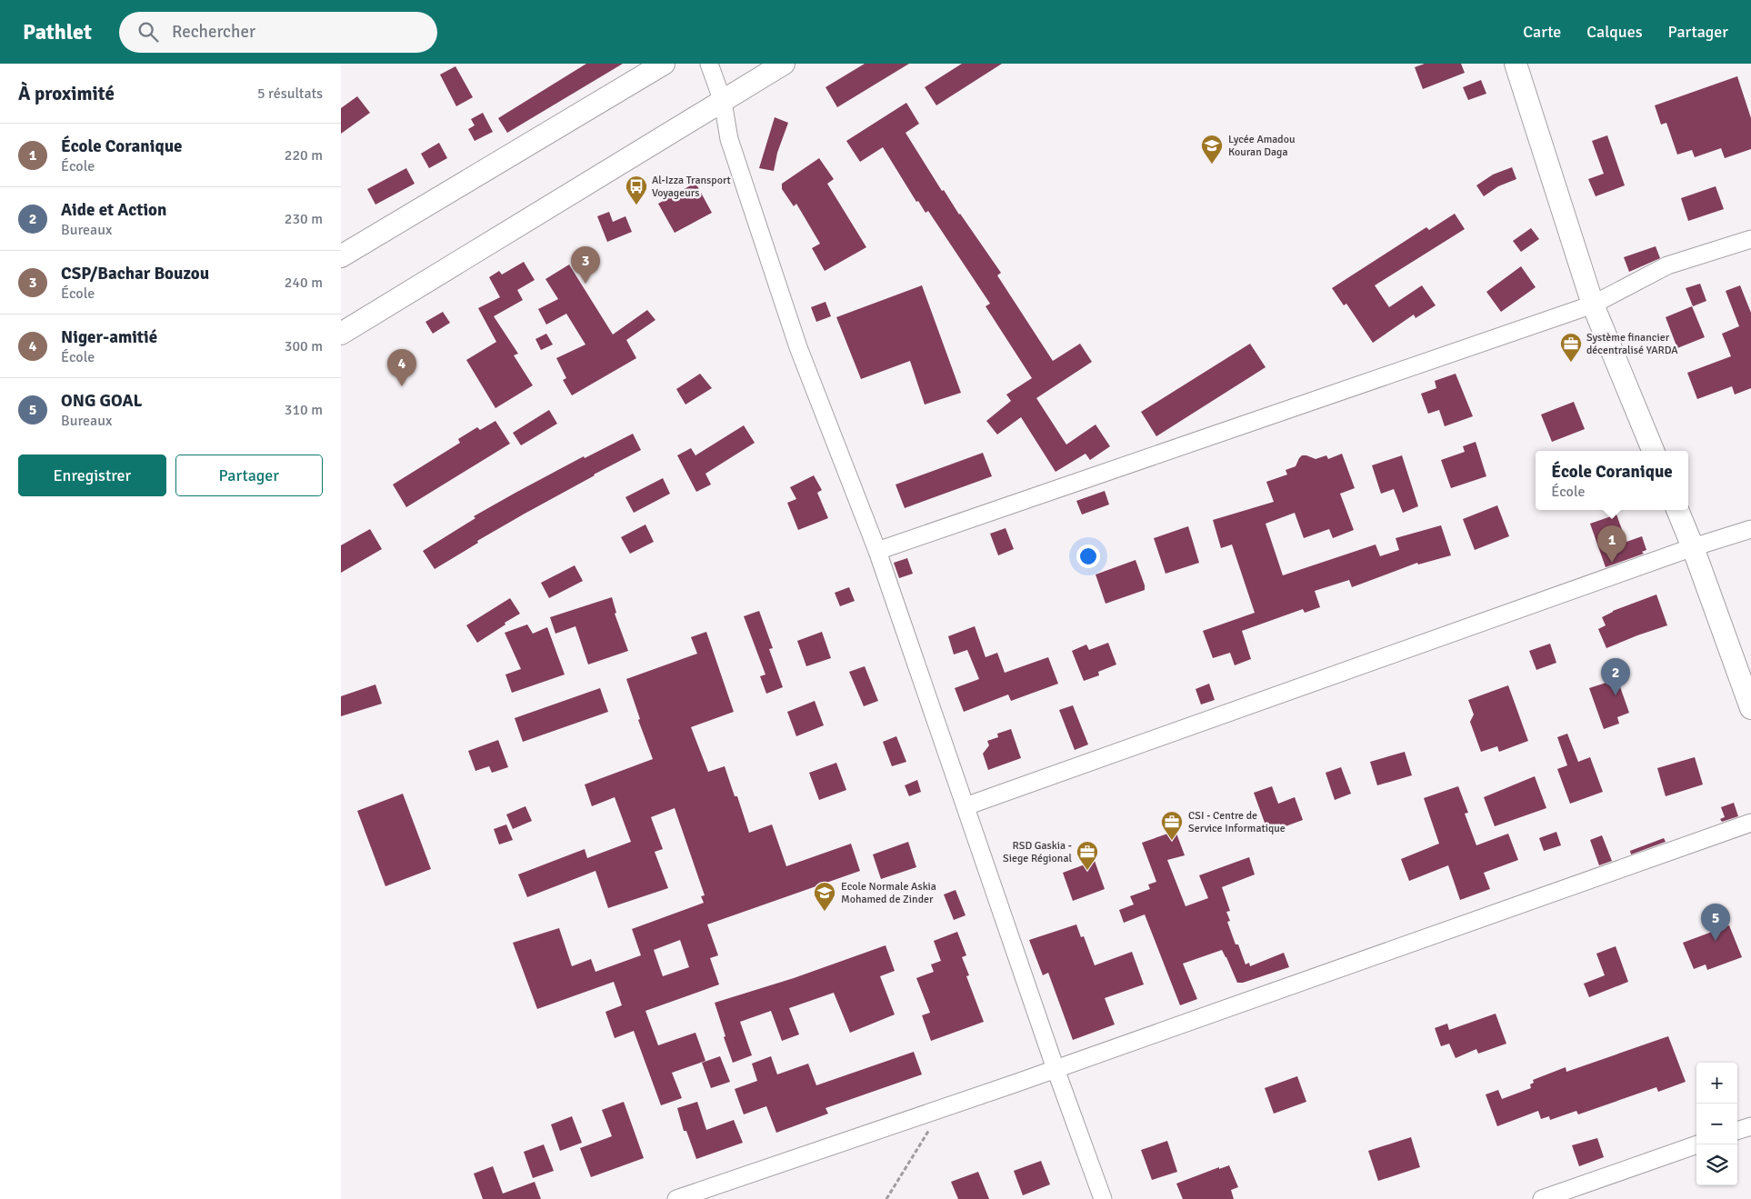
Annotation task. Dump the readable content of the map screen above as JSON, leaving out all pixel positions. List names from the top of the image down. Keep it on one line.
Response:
{"places":{"school or university":["Lycée Amadou Kouran Daga","Ecole Normale Askia Mohamed de Zinder"],"bus stop":["Al-Izza Transport Voyageurs"],"office":["Système financier décentralisé YARDA","CSI - Centre de Service Informatique","RSD Gaskia - Siege Régional"]},"page":{"header":"Pathlet","search":"Rechercher","nav":["Carte","Calques","Partager"],"heading":["À proximité","5 résultats"],"list":[{"mark":"1","name":"École Coranique","note":"École","value":"220 m"},{"mark":"2","name":"Aide et Action","note":"Bureaux","value":"230 m"},{"mark":"3","name":"CSP/Bachar Bouzou","note":"École","value":"240 m"},{"mark":"4","name":"Niger-amitié","note":"École","value":"300 m"},{"mark":"5","name":"ONG GOAL","note":"Bureaux","value":"310 m"}],"pins":["3","4","1","2","5"],"buttons":["Enregistrer","Partager"],"popup":["École Coranique","École"],"map_buttons":["+","−"]}}
